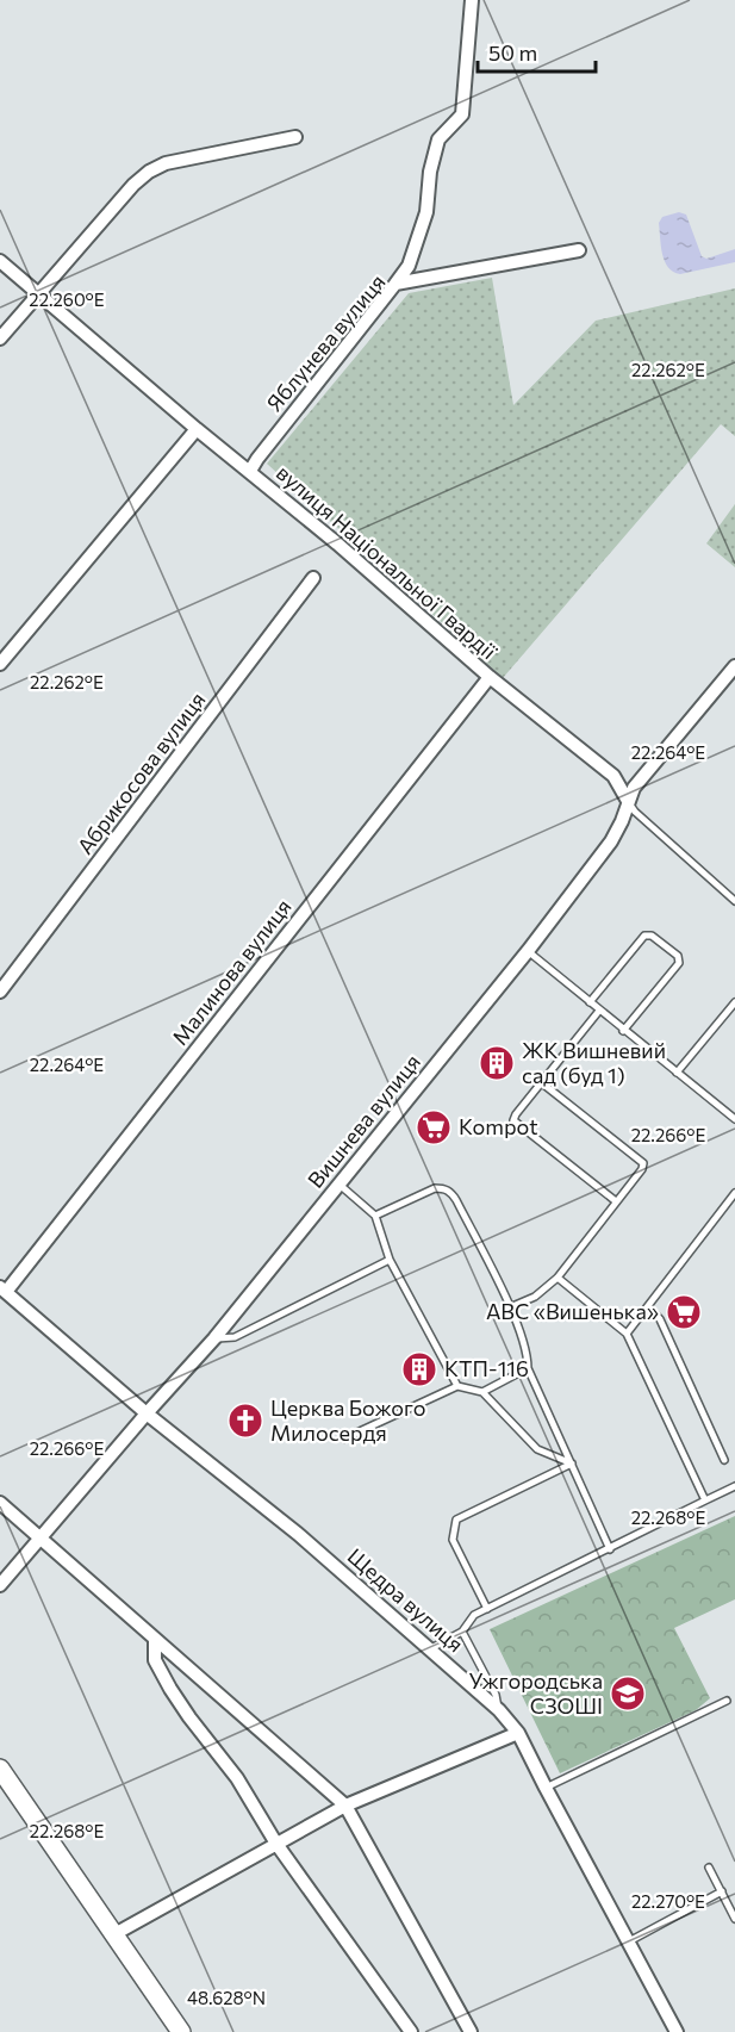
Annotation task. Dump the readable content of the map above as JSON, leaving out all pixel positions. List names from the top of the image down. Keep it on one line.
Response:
{"streets":{"street":["Яблунева вулиця","вулиця Національної Гвардії","Абрикосова вулиця","Малинова вулиця","Вишнева вулиця","Щедра вулиця"]},"crossings":[["Яблунева вулиця","вулиця Національної Гвардії"],["вулиця Національної Гвардії","Малинова вулиця"],["вулиця Національної Гвардії","Вишнева вулиця"],["Малинова вулиця","Щедра вулиця"],["Вишнева вулиця","Щедра вулиця"]],"places":{"building":["ЖК Вишневий сад (буд 1)","КТП-116"],"supermarket":["Kompot","ABC «Вишенька»"],"church":["Церква Божого Милосердя"],"school or university":["Ужгородська СЗОШІ"]},"scale_bar":"50 m","coordinates":["22.260°E","22.262°E","22.264°E","22.266°E","22.268°E","22.270°E","48.628°N"]}
